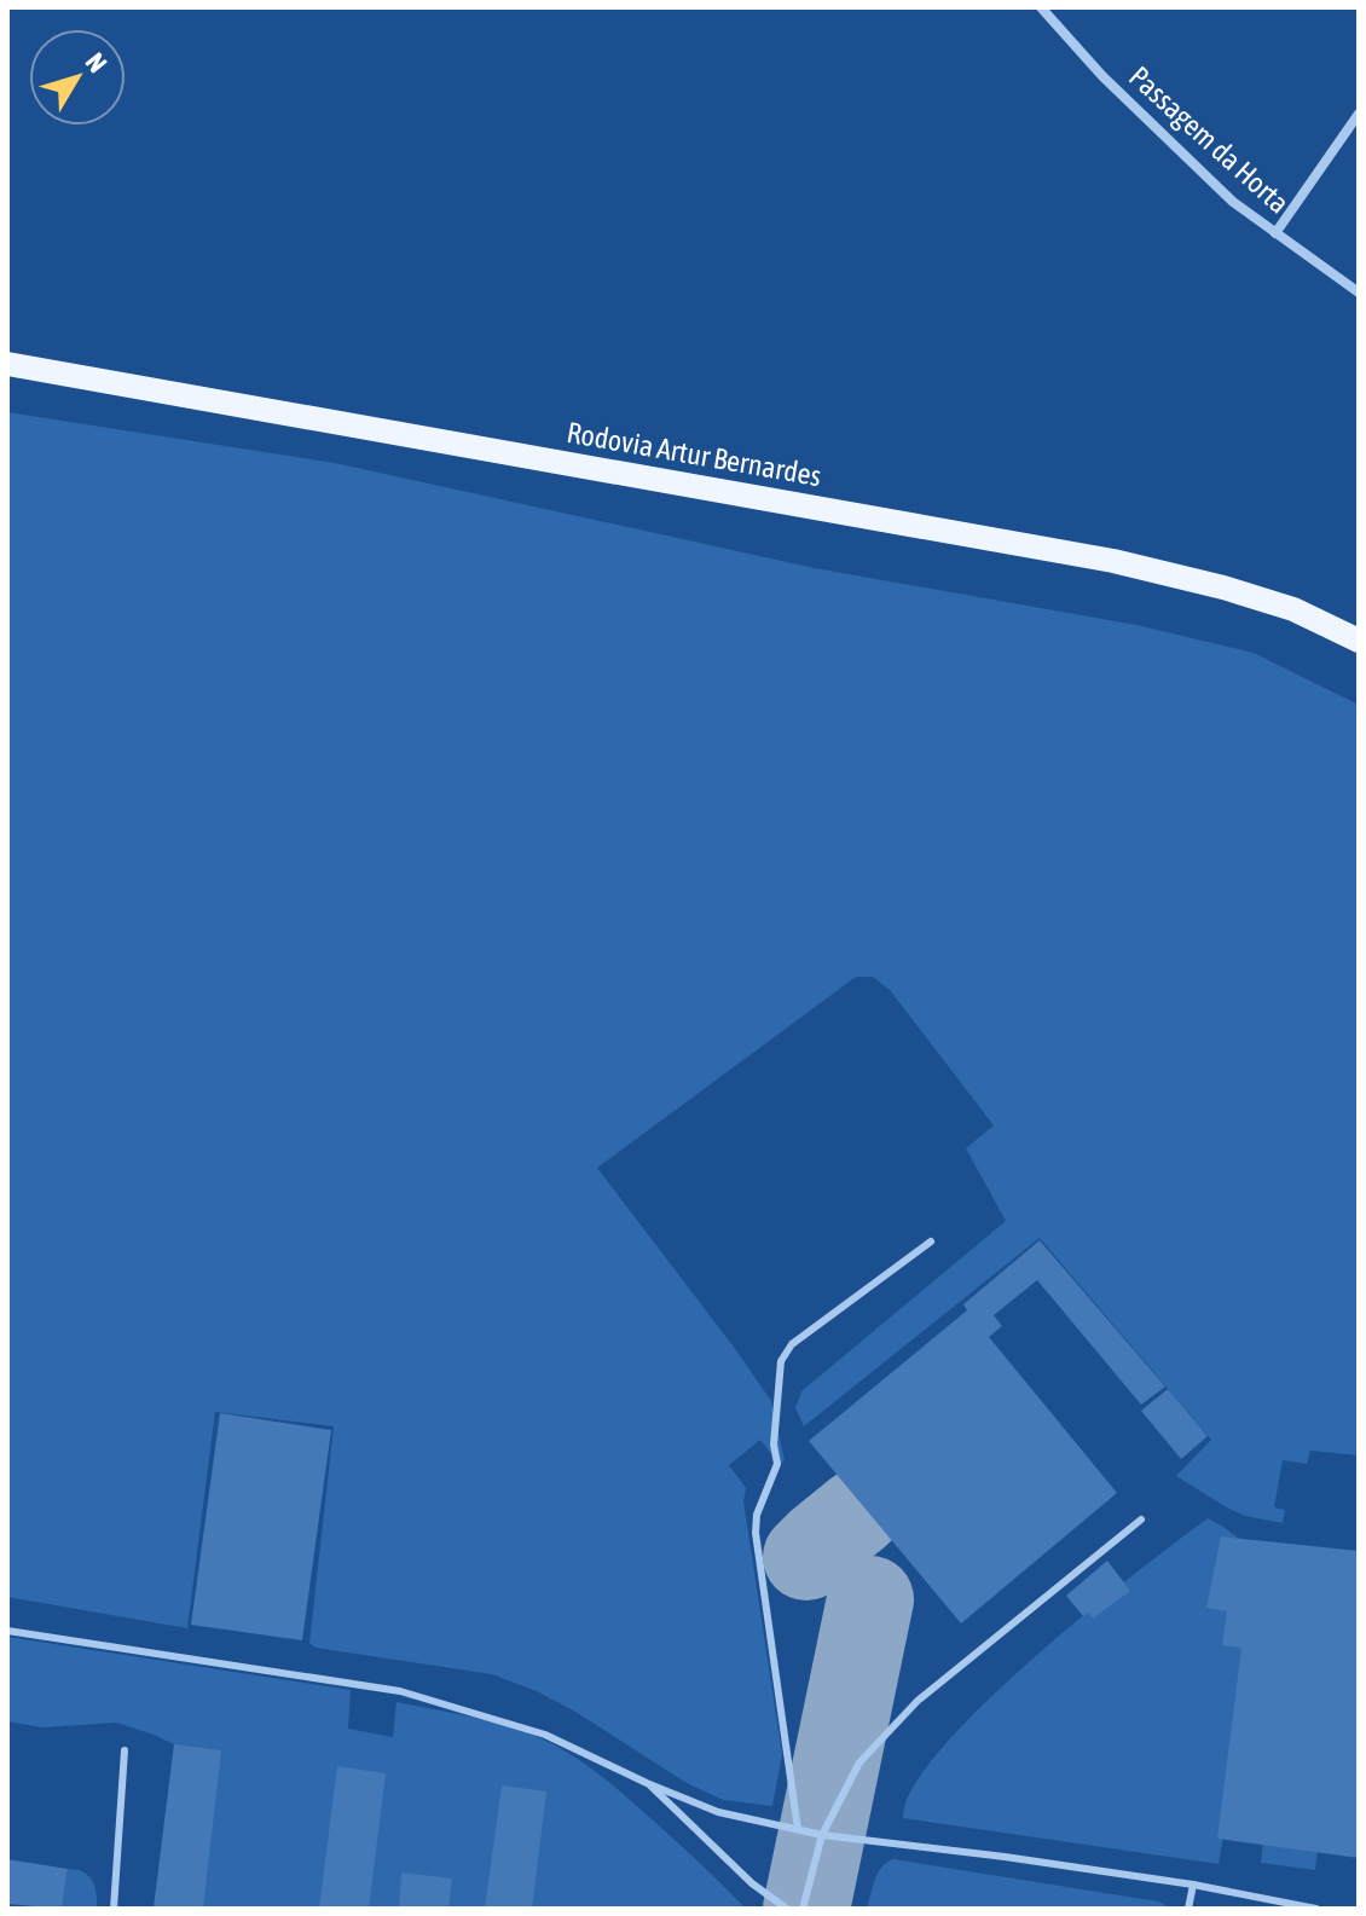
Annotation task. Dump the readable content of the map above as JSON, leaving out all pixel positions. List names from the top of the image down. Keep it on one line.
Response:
{"streets":{"main road":["Rodovia Artur Bernardes"],"street":["Passagem da Horta"]},"north":"top right"}
